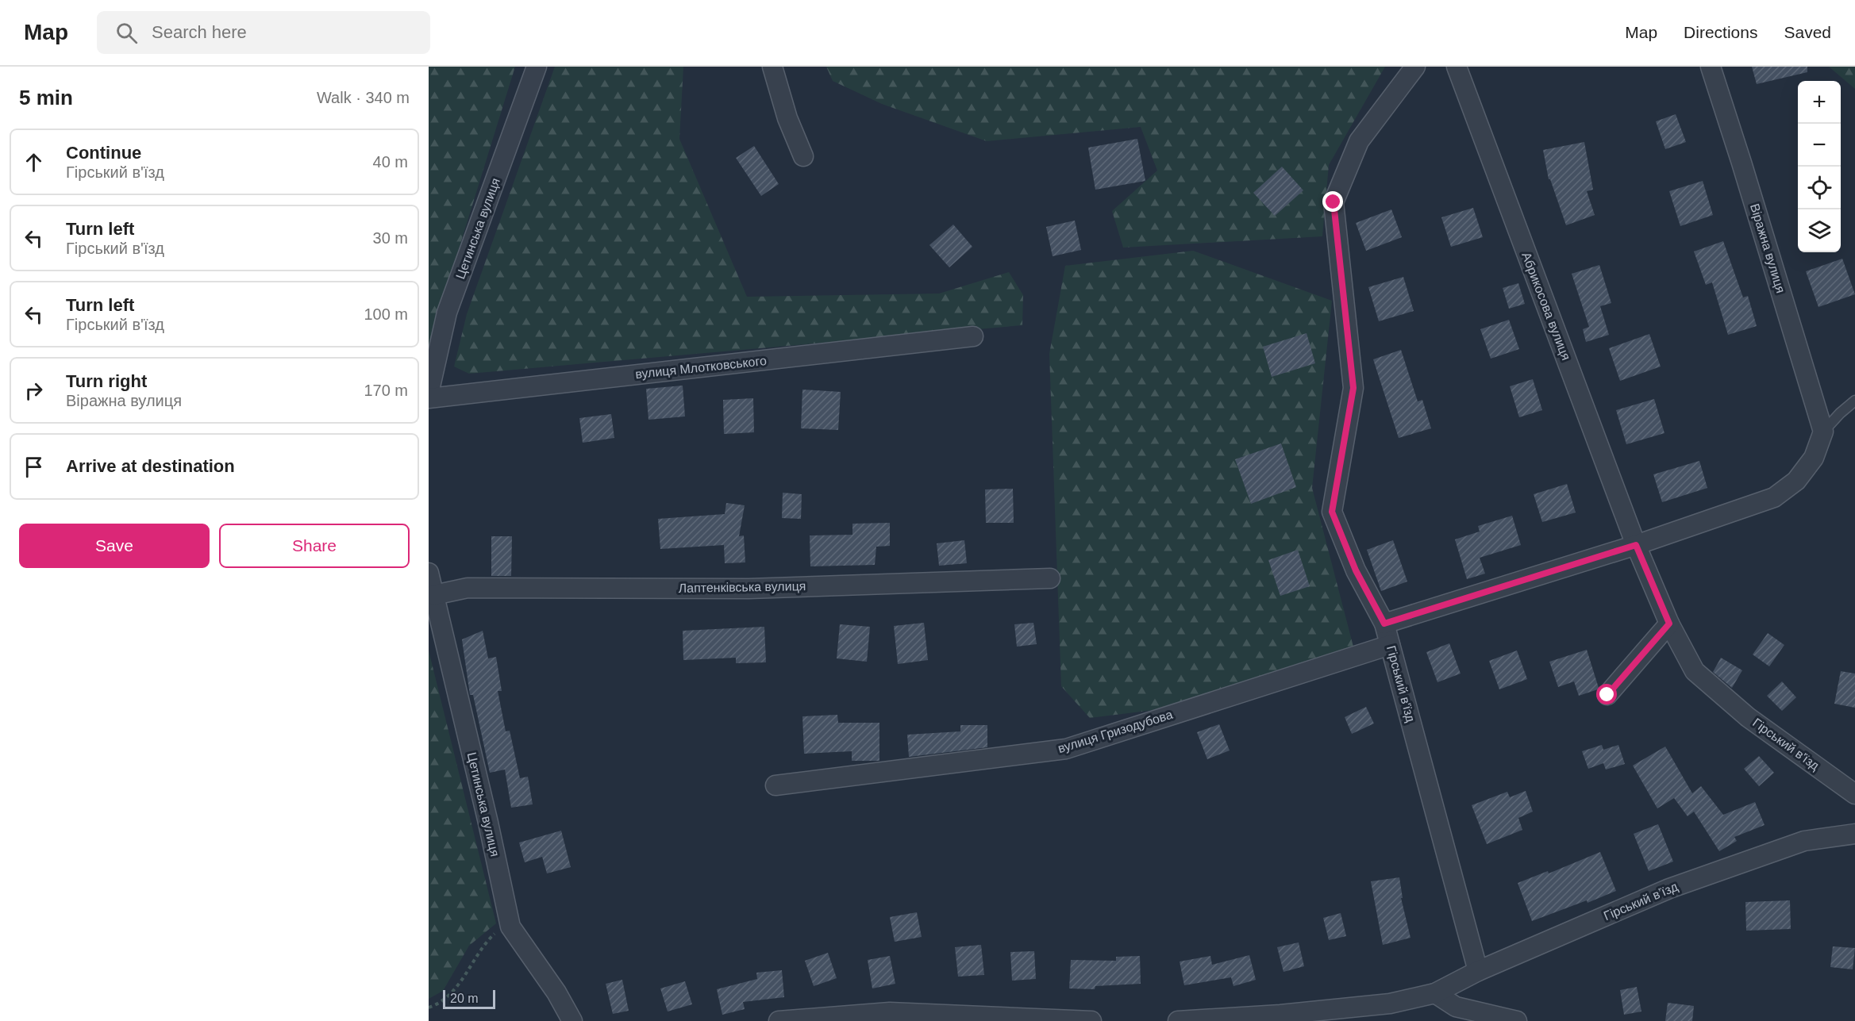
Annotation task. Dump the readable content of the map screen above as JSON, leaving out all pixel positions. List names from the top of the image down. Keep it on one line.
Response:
{"streets":{"street":["Цетинська вулиця","Віражна вулиця","Абрикосова вулиця","вулиця Млотковського","Лаптенківська вулиця","Гірський в'їзд","вулиця Гризодубова","Гірський в’їзд"]},"crossings":[["Цетинська вулиця","Лаптенківська вулиця"],["Абрикосова вулиця","Гірський в'їзд"],["Гірський в'їзд","вулиця Гризодубова"],["Гірський в'їзд","Гірський в’їзд"]],"scale_bar":"20 m","page":{"header":"Map","search":"Search here","nav":["Map","Directions","Saved"],"heading":["5 min","Walk · 340 m"],"map_buttons":["+","−"],"list":[["Continue","Гірський в'їзд","40 m"],["Turn left","Гірський в'їзд","30 m"],["Turn left","Гірський в'їзд","100 m"],["Turn right","Віражна вулиця","170 m"],"Arrive at destination"],"buttons":["Save","Share"],"scale":"20 m"}}
